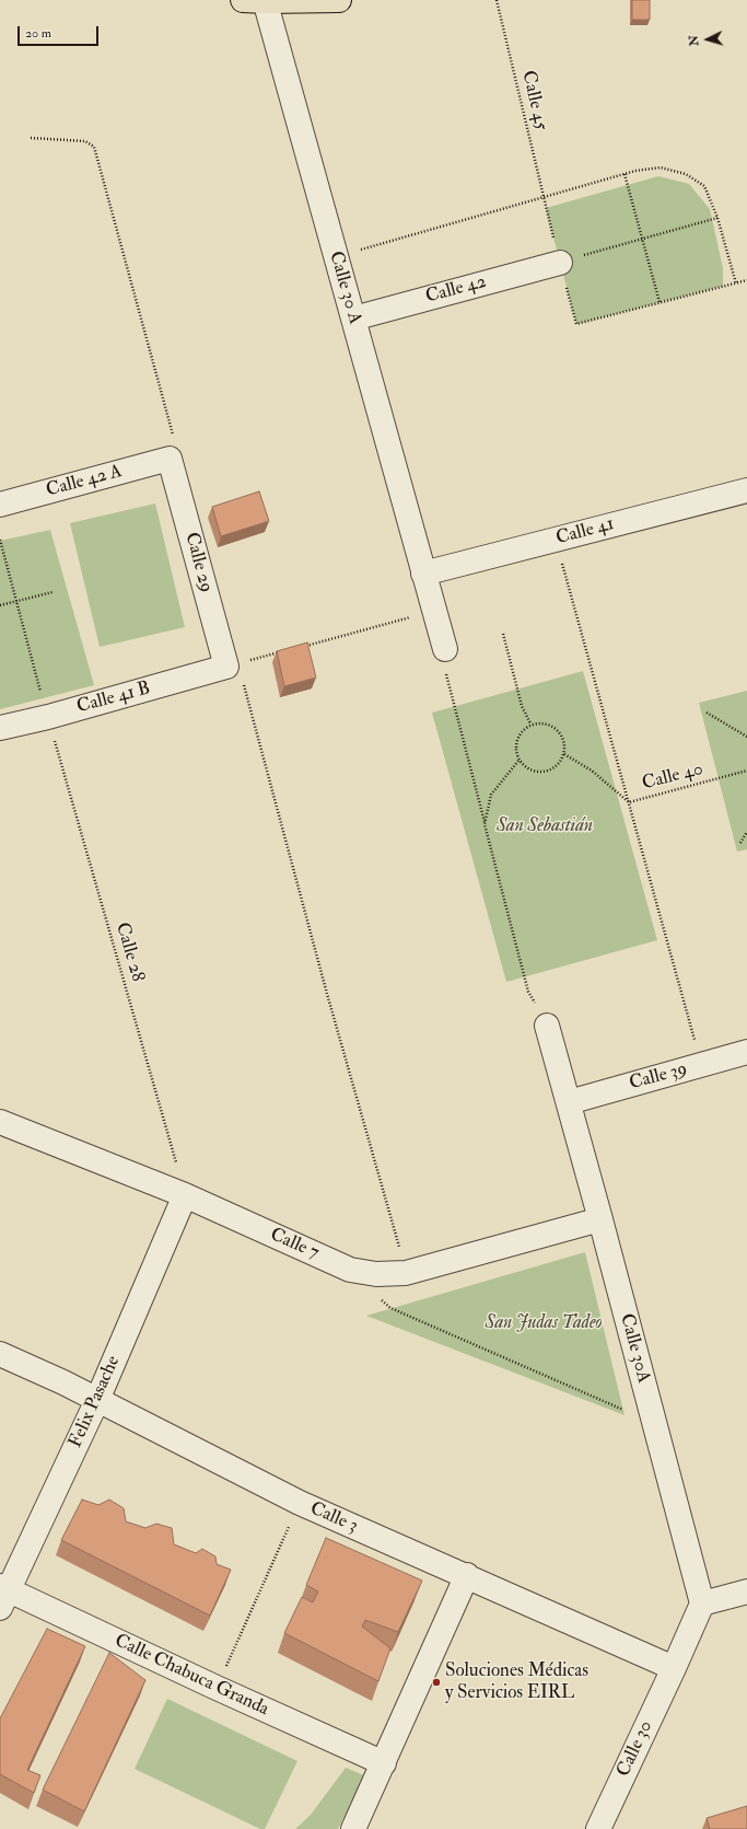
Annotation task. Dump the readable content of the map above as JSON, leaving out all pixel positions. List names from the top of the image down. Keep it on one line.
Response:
{"streets":{"street":["Calle 30 A","Calle 42","Calle 42 A","Calle 41","Calle 29","Calle 41 B","Calle 39","Calle 7","Calle 30A","Felix Pasache","Calle 3","Calle Chabuca Granda","Calle 30"],"path":["Calle 45","Calle 40","Calle 28"]},"crossings":[["Calle 30 A","Calle 42"],["Calle 30 A","Calle 41"],["Calle 42 A","Calle 29"],["Calle 29","Calle 41 B"],["Calle 41 B","Calle 28"],["Calle 28","Calle 7"],["Calle 28","Felix Pasache"],["Calle 39","Calle 30A"],["Calle 7","Calle 30A"],["Calle 7","Felix Pasache"],["Felix Pasache","Calle 3"],["Felix Pasache","Calle Chabuca Granda"],["Calle 3","Calle 30"]],"parks":["San Sebastián","San Judas Tadeo"],"places":["Soluciones Médicas y Servicios EIRL"],"scale_bar":"20 m","north":"left"}
